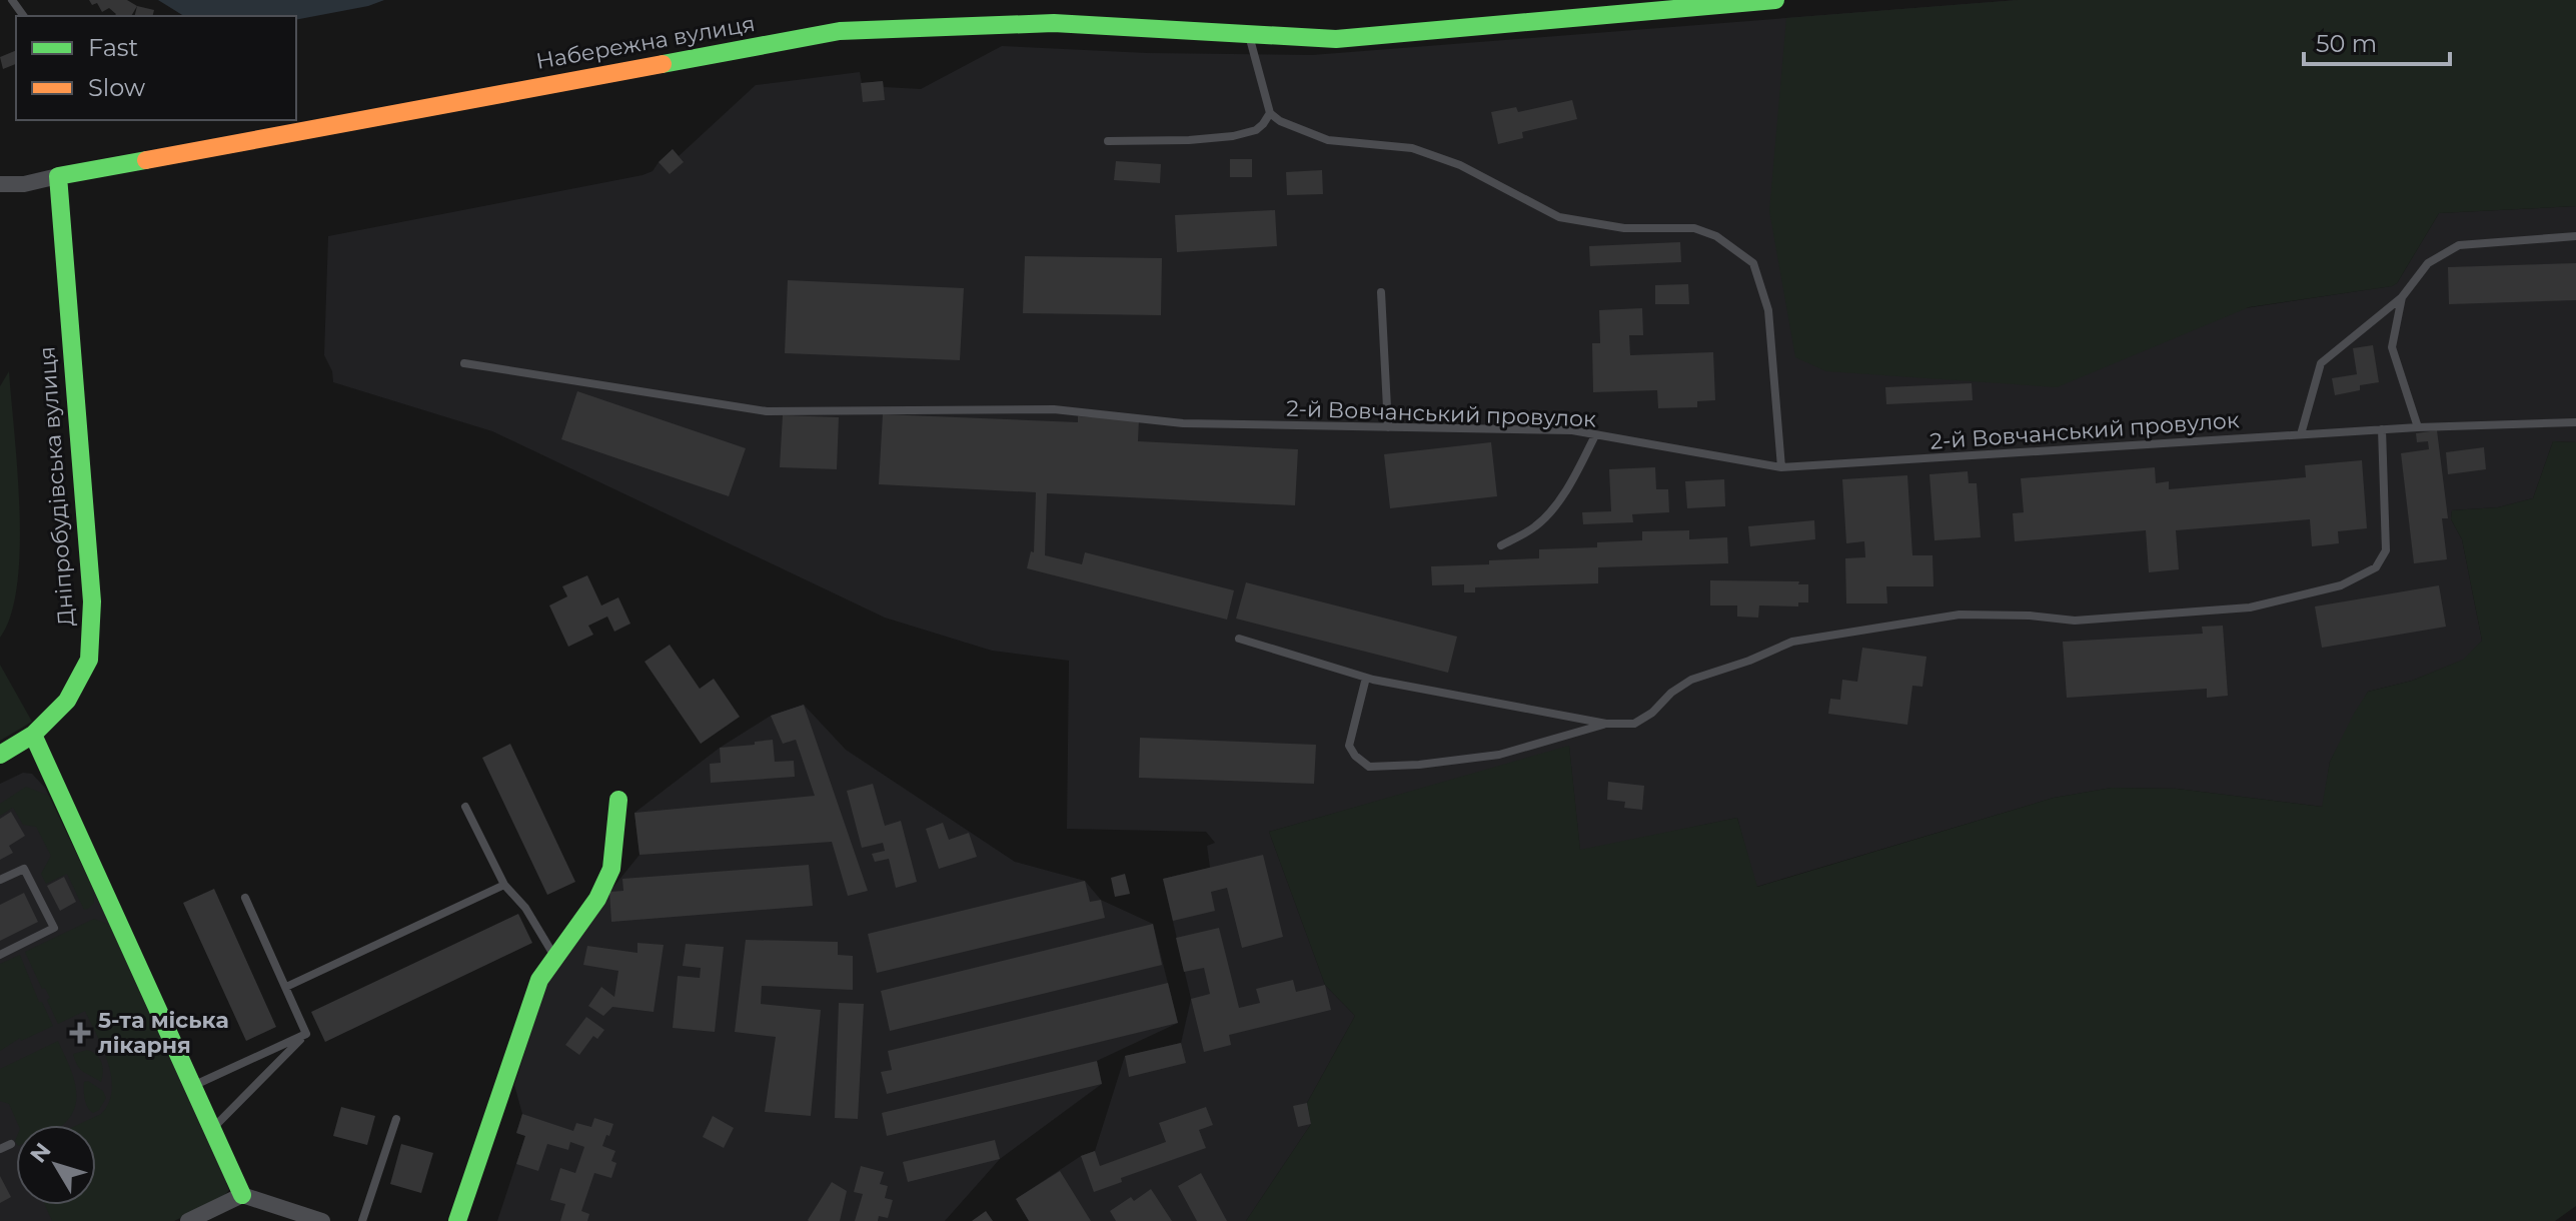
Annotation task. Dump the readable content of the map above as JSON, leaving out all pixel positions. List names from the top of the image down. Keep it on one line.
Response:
{"streets":{"street":["Набережна вулиця","Дніпробудівська вулиця"],"lane":["2-й Вовчанський провулок"]},"crossings":[["Набережна вулиця","Дніпробудівська вулиця"]],"places":{"health":["5-та міська лікарня"]},"legend":["Fast","Slow"],"scale_bar":"50 m","north":"top left"}
